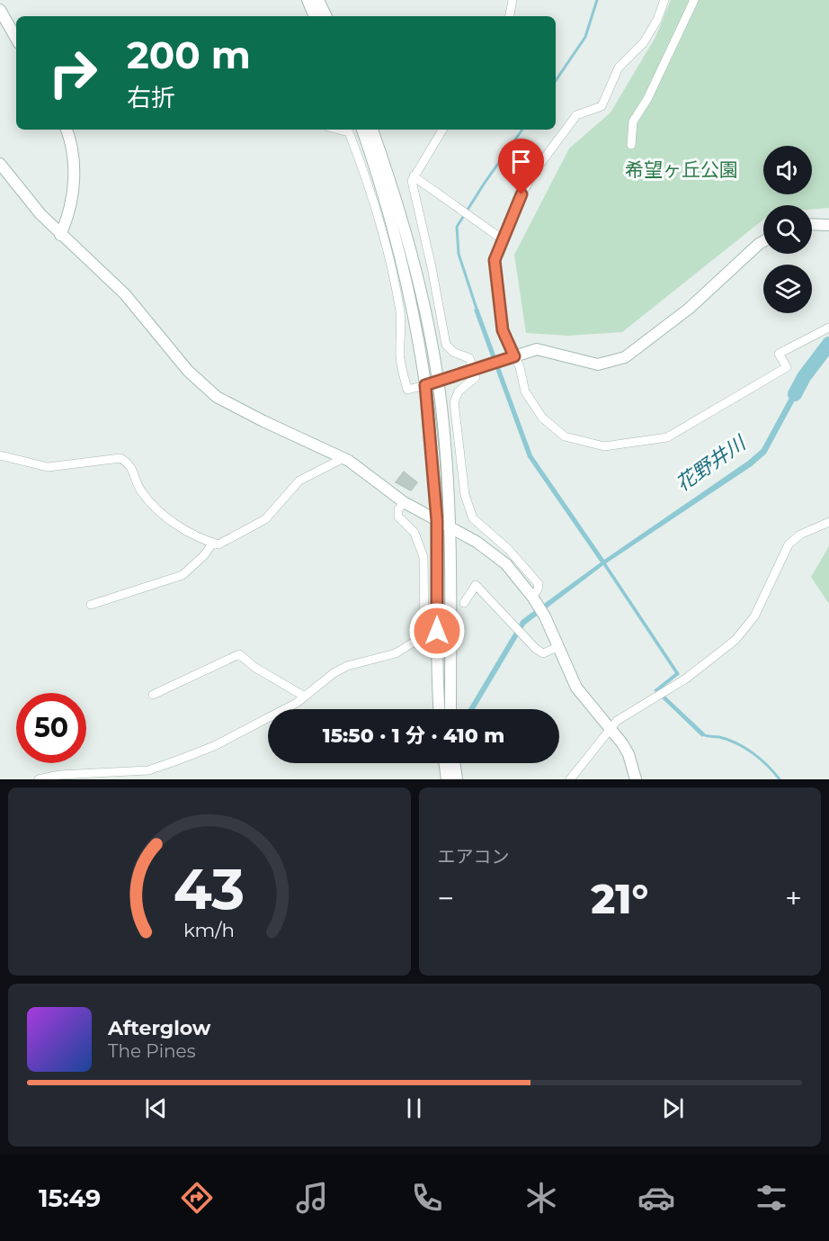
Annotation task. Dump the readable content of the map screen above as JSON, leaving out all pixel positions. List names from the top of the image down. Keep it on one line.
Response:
{"water":["花野井川"],"parks":["希望ヶ丘公園"],"page":{"turn":["200 m","右折"],"limit":"50","trip":"15:50 · 1 分 · 410 m","tile":"エアコン","heat":["−","21°","+"],"song":["Afterglow","The Pines"],"tabs":"15:49","gauge":["43","km/h"]}}
